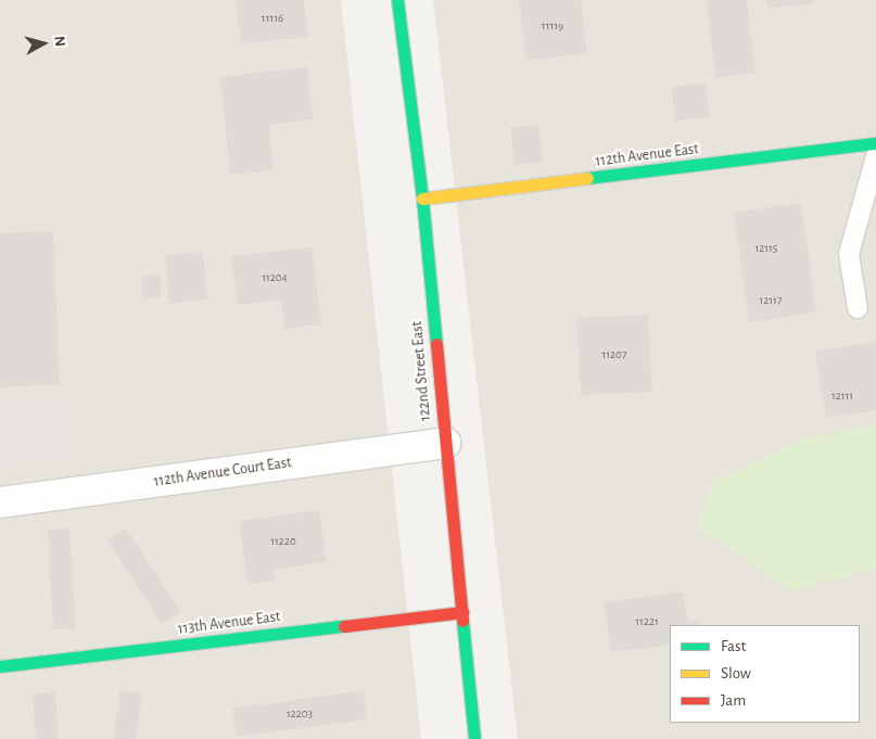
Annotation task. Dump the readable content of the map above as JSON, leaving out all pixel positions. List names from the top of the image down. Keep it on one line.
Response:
{"streets":{"street":["112th Avenue East","122nd Street East","112th Avenue Court East","113th Avenue East"]},"crossings":[["112th Avenue East","122nd Street East"],["122nd Street East","112th Avenue Court East"],["122nd Street East","113th Avenue East"]],"house_numbers":["11116","11119","12115","11204","12117","11207","12111","11220","11221","12203"],"legend":["Fast","Slow","Jam"],"north":"right"}
